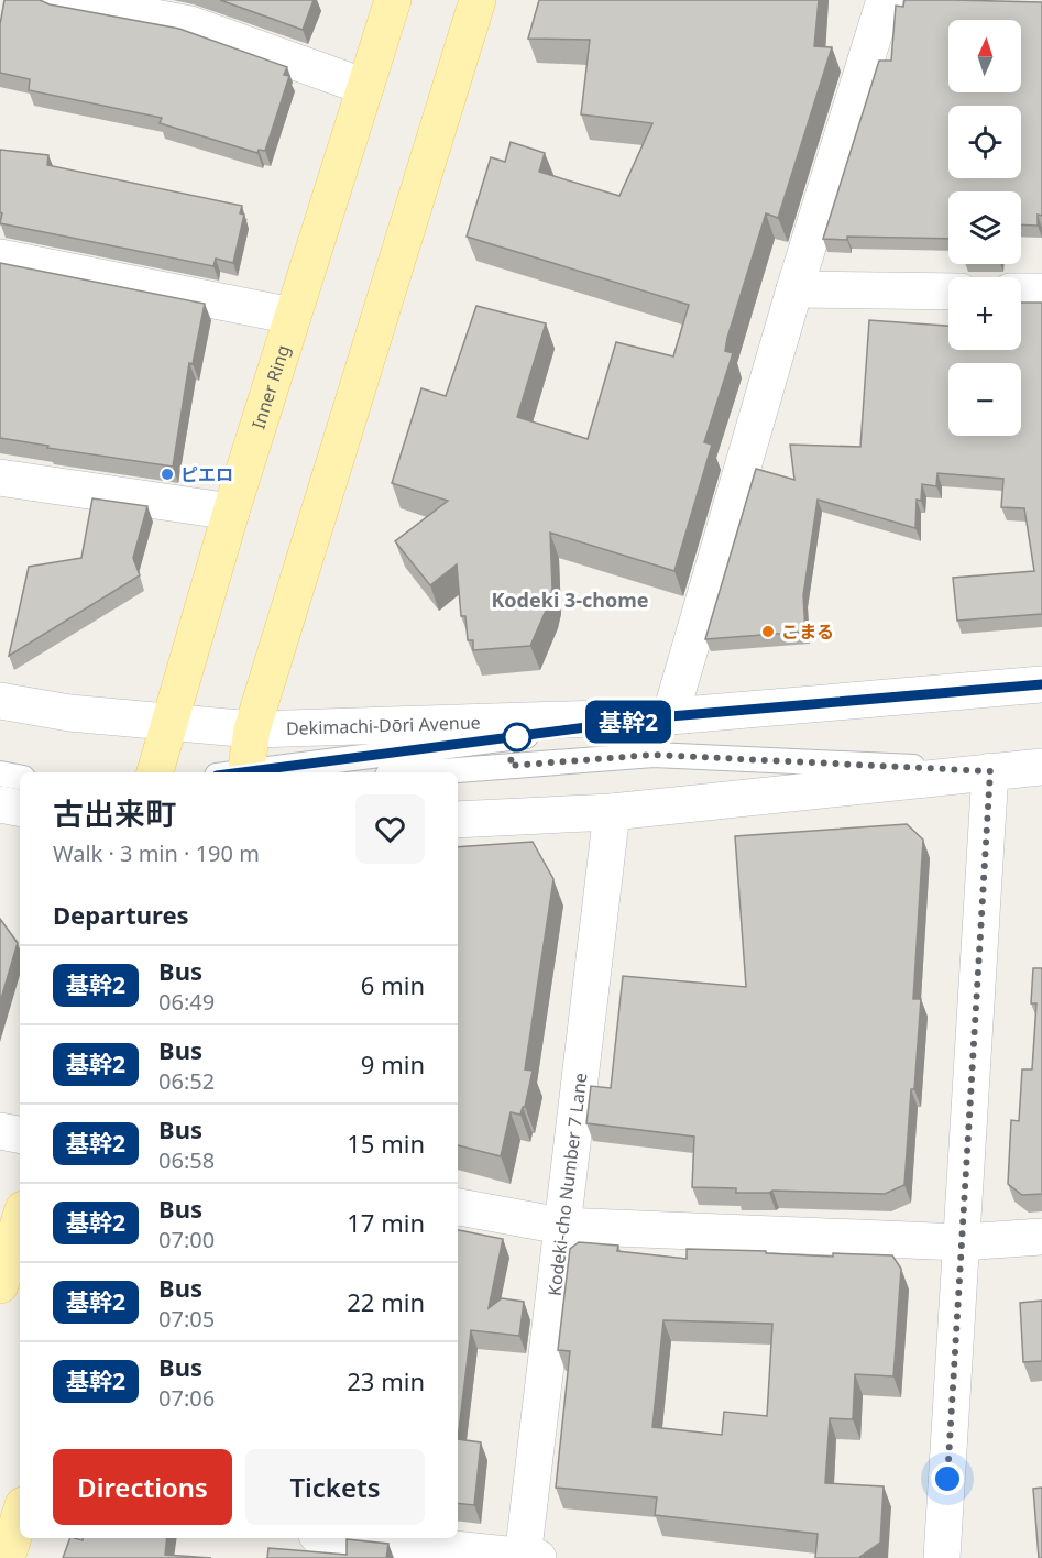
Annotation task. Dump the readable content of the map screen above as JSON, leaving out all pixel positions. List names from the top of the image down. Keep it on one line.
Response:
{"streets":{"main road":["Inner Ring"],"street":["Dekimachi-Dōri Avenue","Kodeki-cho Number 7 Lane"]},"crossings":[["Inner Ring","Dekimachi-Dōri Avenue"]],"districts":["Kodeki 3-chome"],"places":["ピエロ","こまる"],"lines":["bus line 基幹2"],"north":"top","page":{"on_map":"基幹2","map_buttons":["+","−"],"heading":[["古出来町","Walk · 3 min · 190 m"],"Departures"],"list":[{"mark":"基幹2","name":"Bus","note":"06:49","value":"6 min"},{"mark":"基幹2","name":"Bus","note":"06:52","value":"9 min"},{"mark":"基幹2","name":"Bus","note":"06:58","value":"15 min"},{"mark":"基幹2","name":"Bus","note":"07:00","value":"17 min"},{"mark":"基幹2","name":"Bus","note":"07:05","value":"22 min"},{"mark":"基幹2","name":"Bus","note":"07:06","value":"23 min"}],"buttons":["Directions","Tickets"]}}
